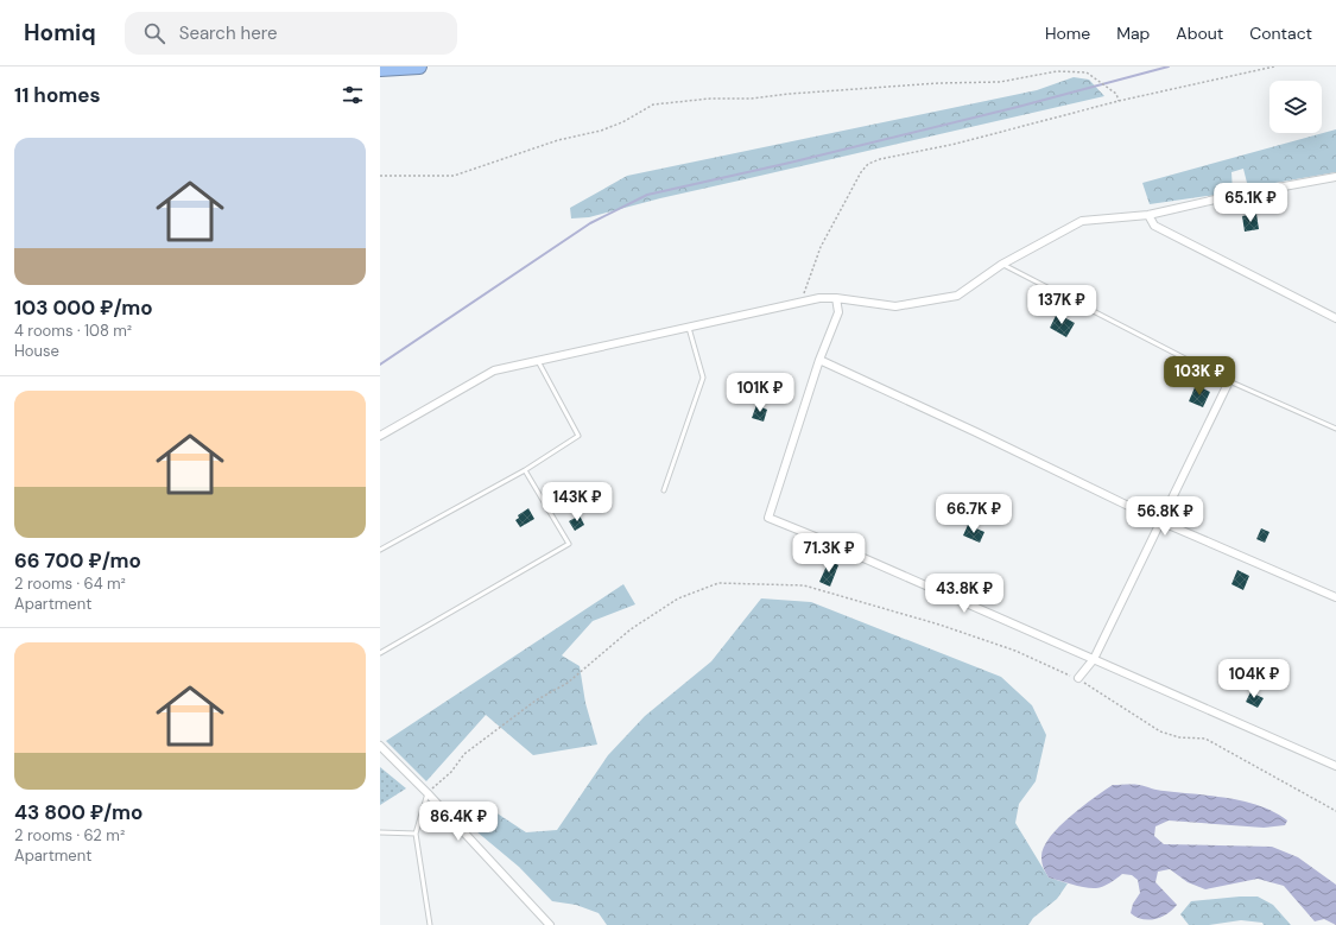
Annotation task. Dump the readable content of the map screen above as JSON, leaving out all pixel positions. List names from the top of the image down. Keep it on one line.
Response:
{"page":{"header":"Homiq","search":"Search here","nav":["Home","Map","About","Contact"],"heading":"11 homes","list":[{"name":"103 000 ₽/mo","note":"4 rooms · 108 m² · House"},{"name":"66 700 ₽/mo","note":"2 rooms · 64 m² · Apartment"},{"name":"43 800 ₽/mo","note":"2 rooms · 62 m² · Apartment"}],"price":["65.1K ₽","137K ₽","103K ₽","101K ₽","143K ₽","66.7K ₽","56.8K ₽","71.3K ₽","43.8K ₽","104K ₽","86.4K ₽"]}}
